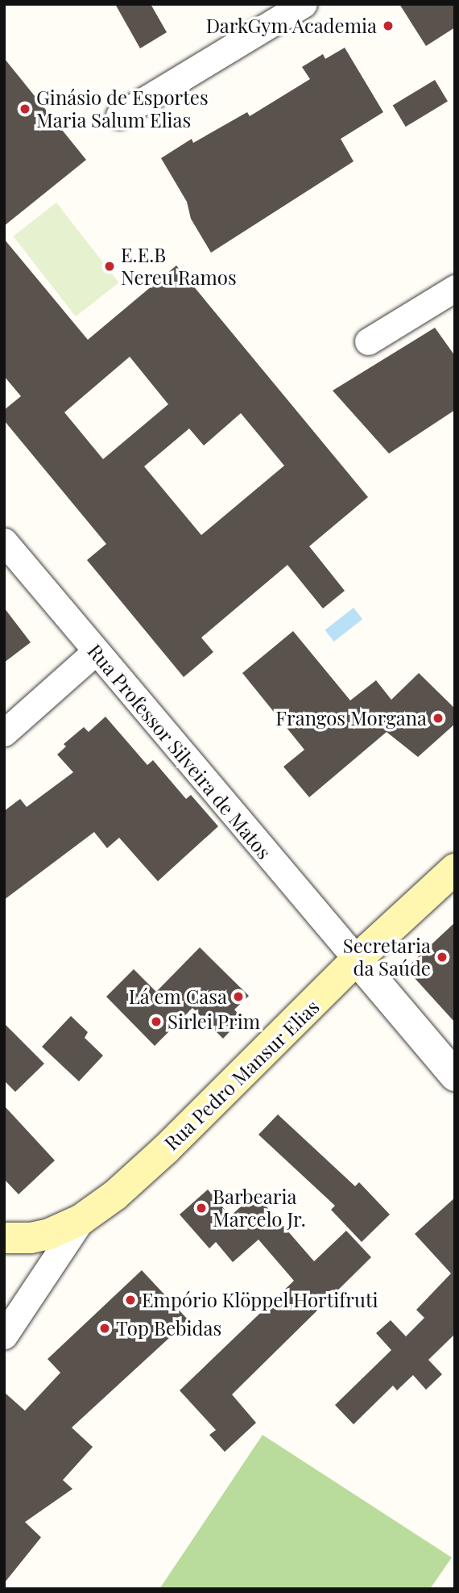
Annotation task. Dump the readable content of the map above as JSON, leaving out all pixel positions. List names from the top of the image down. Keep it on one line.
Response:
{"streets":{"main road":["Rua Pedro Mansur Elias"],"street":["Rua Professor Silveira de Matos"]},"crossings":[["Rua Professor Silveira de Matos","Rua Pedro Mansur Elias"]],"places":["DarkGym Academia","Ginásio de Esportes Maria Salum Elias","E.E.B Nereu Ramos","Frangos Morgana","Secretaria da Saúde","Lá em Casa","Sirlei Prim","Barbearia Marcelo Jr.","Empório Klöppel Hortifruti","Top Bebidas"]}
